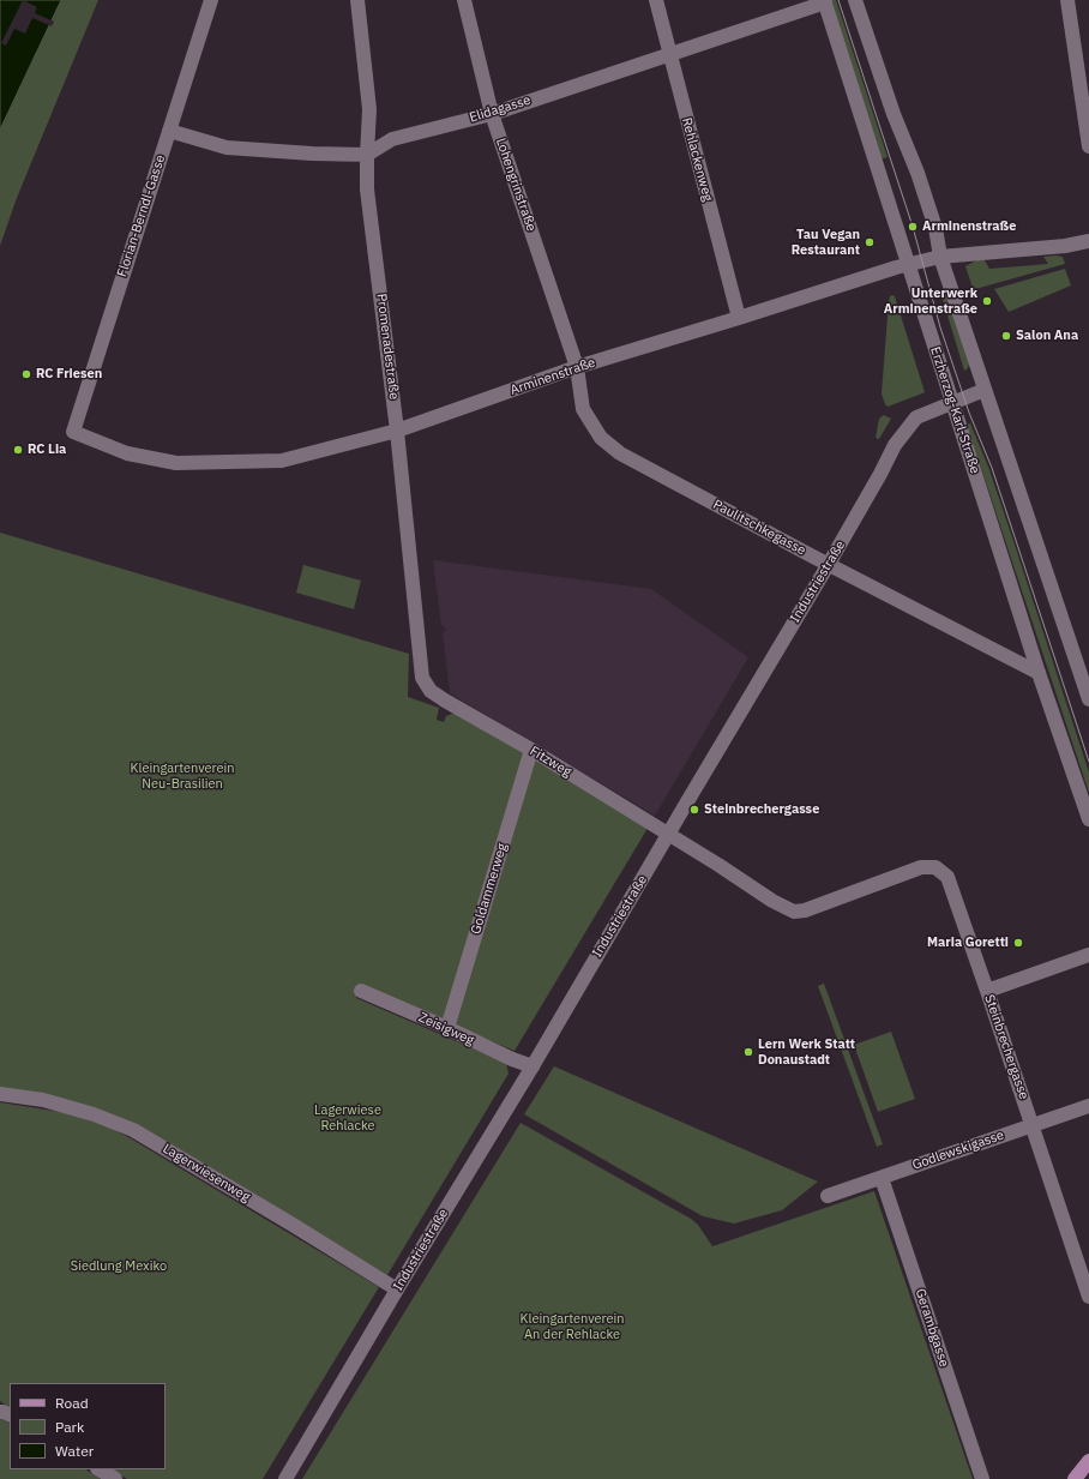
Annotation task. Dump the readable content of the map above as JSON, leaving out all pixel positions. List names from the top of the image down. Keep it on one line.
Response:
{"streets":{"street":["Elidagasse","Rehlackenweg","Lohengrinstraße","Florian-Berndl-Gasse","Promenadestraße","Arminenstraße","Erzherzog-Karl-Straße","Paulitschkegasse","Industriestraße","Fitzweg","Goldammerweg","Zeisigweg","Steinbrechergasse","Godlewskigasse","Lagerwiesenweg","Gerambgasse"]},"crossings":[["Elidagasse","Rehlackenweg"],["Elidagasse","Lohengrinstraße"],["Elidagasse","Promenadestraße"],["Elidagasse","Erzherzog-Karl-Straße"],["Rehlackenweg","Arminenstraße"],["Lohengrinstraße","Arminenstraße"],["Lohengrinstraße","Paulitschkegasse"],["Florian-Berndl-Gasse","Arminenstraße"],["Promenadestraße","Arminenstraße"],["Promenadestraße","Fitzweg"],["Arminenstraße","Erzherzog-Karl-Straße"],["Arminenstraße","Paulitschkegasse"],["Erzherzog-Karl-Straße","Paulitschkegasse"],["Erzherzog-Karl-Straße","Industriestraße"],["Paulitschkegasse","Industriestraße"],["Industriestraße","Fitzweg"],["Industriestraße","Zeisigweg"],["Industriestraße","Steinbrechergasse"],["Industriestraße","Lagerwiesenweg"],["Fitzweg","Goldammerweg"],["Fitzweg","Steinbrechergasse"],["Goldammerweg","Zeisigweg"],["Steinbrechergasse","Godlewskigasse"],["Godlewskigasse","Gerambgasse"]],"parks":["Kleingartenverein Neu-Brasilien","Lagerwiese Rehlacke","Siedlung Mexiko","Kleingartenverein An der Rehlacke"],"places":["Arminenstraße","Tau Vegan Restaurant","Unterwerk Arminenstraße","Salon Ana","RC Friesen","RC Lia","Steinbrechergasse","Maria Goretti","Lern Werk Statt Donaustadt"],"legend":["Road","Park","Water"]}
